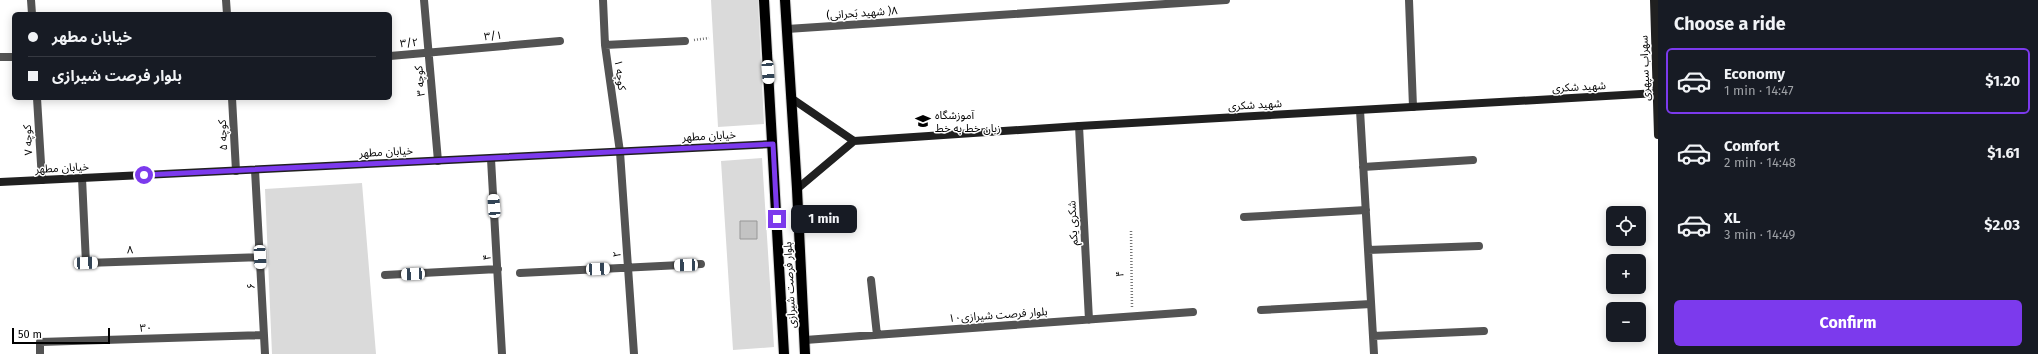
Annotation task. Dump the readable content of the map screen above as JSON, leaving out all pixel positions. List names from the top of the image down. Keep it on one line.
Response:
{"streets":{"main road":["بلوار فرصت شیرازی"],"street":["(شهید بَحرانی )۸","۳/۱","۳/۲","سهراب سپهری","کوچه ۱","کوچه ۳","شهید شکری","کوچه ۵","خیابان مطهر","کوچه ۷","شکری یکم","۸","۲","۴","۶","بلوار فرصت شیرازی۱۰","۳۰"]},"crossings":[["(شهید بَحرانی )۸","بلوار فرصت شیرازی"],["۳/۱","۳/۲"],["۳/۱","کوچه ۳"],["۳/۲","کوچه ۳"],["سهراب سپهری","شهید شکری"],["کوچه ۱","خیابان مطهر"],["کوچه ۱","۲"],["کوچه ۳","خیابان مطهر"],["شهید شکری","شکری یکم"],["کوچه ۵","خیابان مطهر"],["خیابان مطهر","کوچه ۷"],["خیابان مطهر","۸"],["خیابان مطهر","۲"],["خیابان مطهر","۴"],["خیابان مطهر","بلوار فرصت شیرازی"],["خیابان مطهر","۶"],["شکری یکم","بلوار فرصت شیرازی۱۰"],["۸","۶"],["۴","بلوار فرصت شیرازی۱۰"],["بلوار فرصت شیرازی","بلوار فرصت شیرازی۱۰"],["۶","۳۰"]],"places":{"school or university":["آموزشگاه زبان خط به خط"]},"scale_bar":"50 m","page":{"heading":"Choose a ride","banner":["خیابان مطهر","بلوار فرصت شیرازی"],"list":[{"name":"Economy","note":"1 min · 14:47","value":"$1.20"},{"name":"Comfort","note":"2 min · 14:48","value":"$1.61"},{"name":"XL","note":"3 min · 14:49","value":"$2.03"}],"bubble":"1 min","map_buttons":["+","−"],"buttons":"Confirm","scale":"50 m"}}
